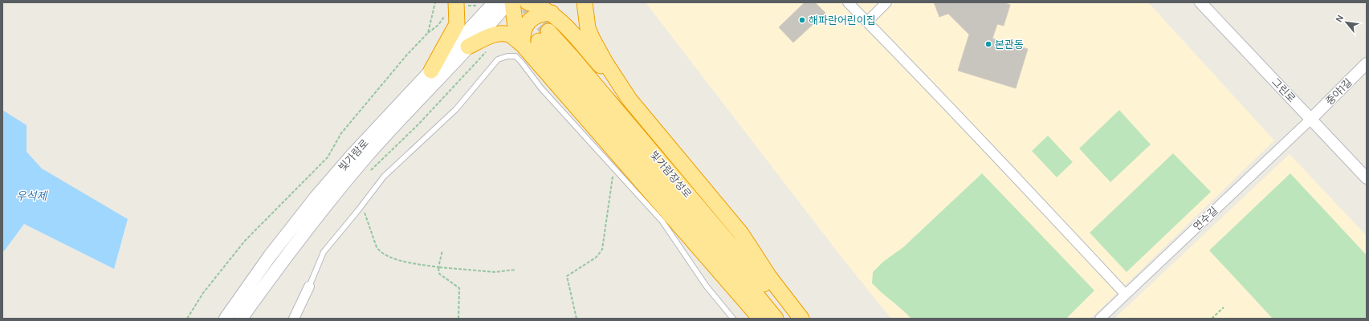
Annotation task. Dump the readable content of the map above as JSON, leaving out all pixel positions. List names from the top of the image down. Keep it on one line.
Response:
{"streets":{"highway":["빛가람장성로"],"main road":["빛가람로"],"street":["그린로","중야1길","연수길"]},"crossings":[["그린로","중야1길"],["그린로","연수길"],["중야1길","연수길"]],"water":["우석제"],"places":["해파란어린이집","본관동"],"north":"top left"}
